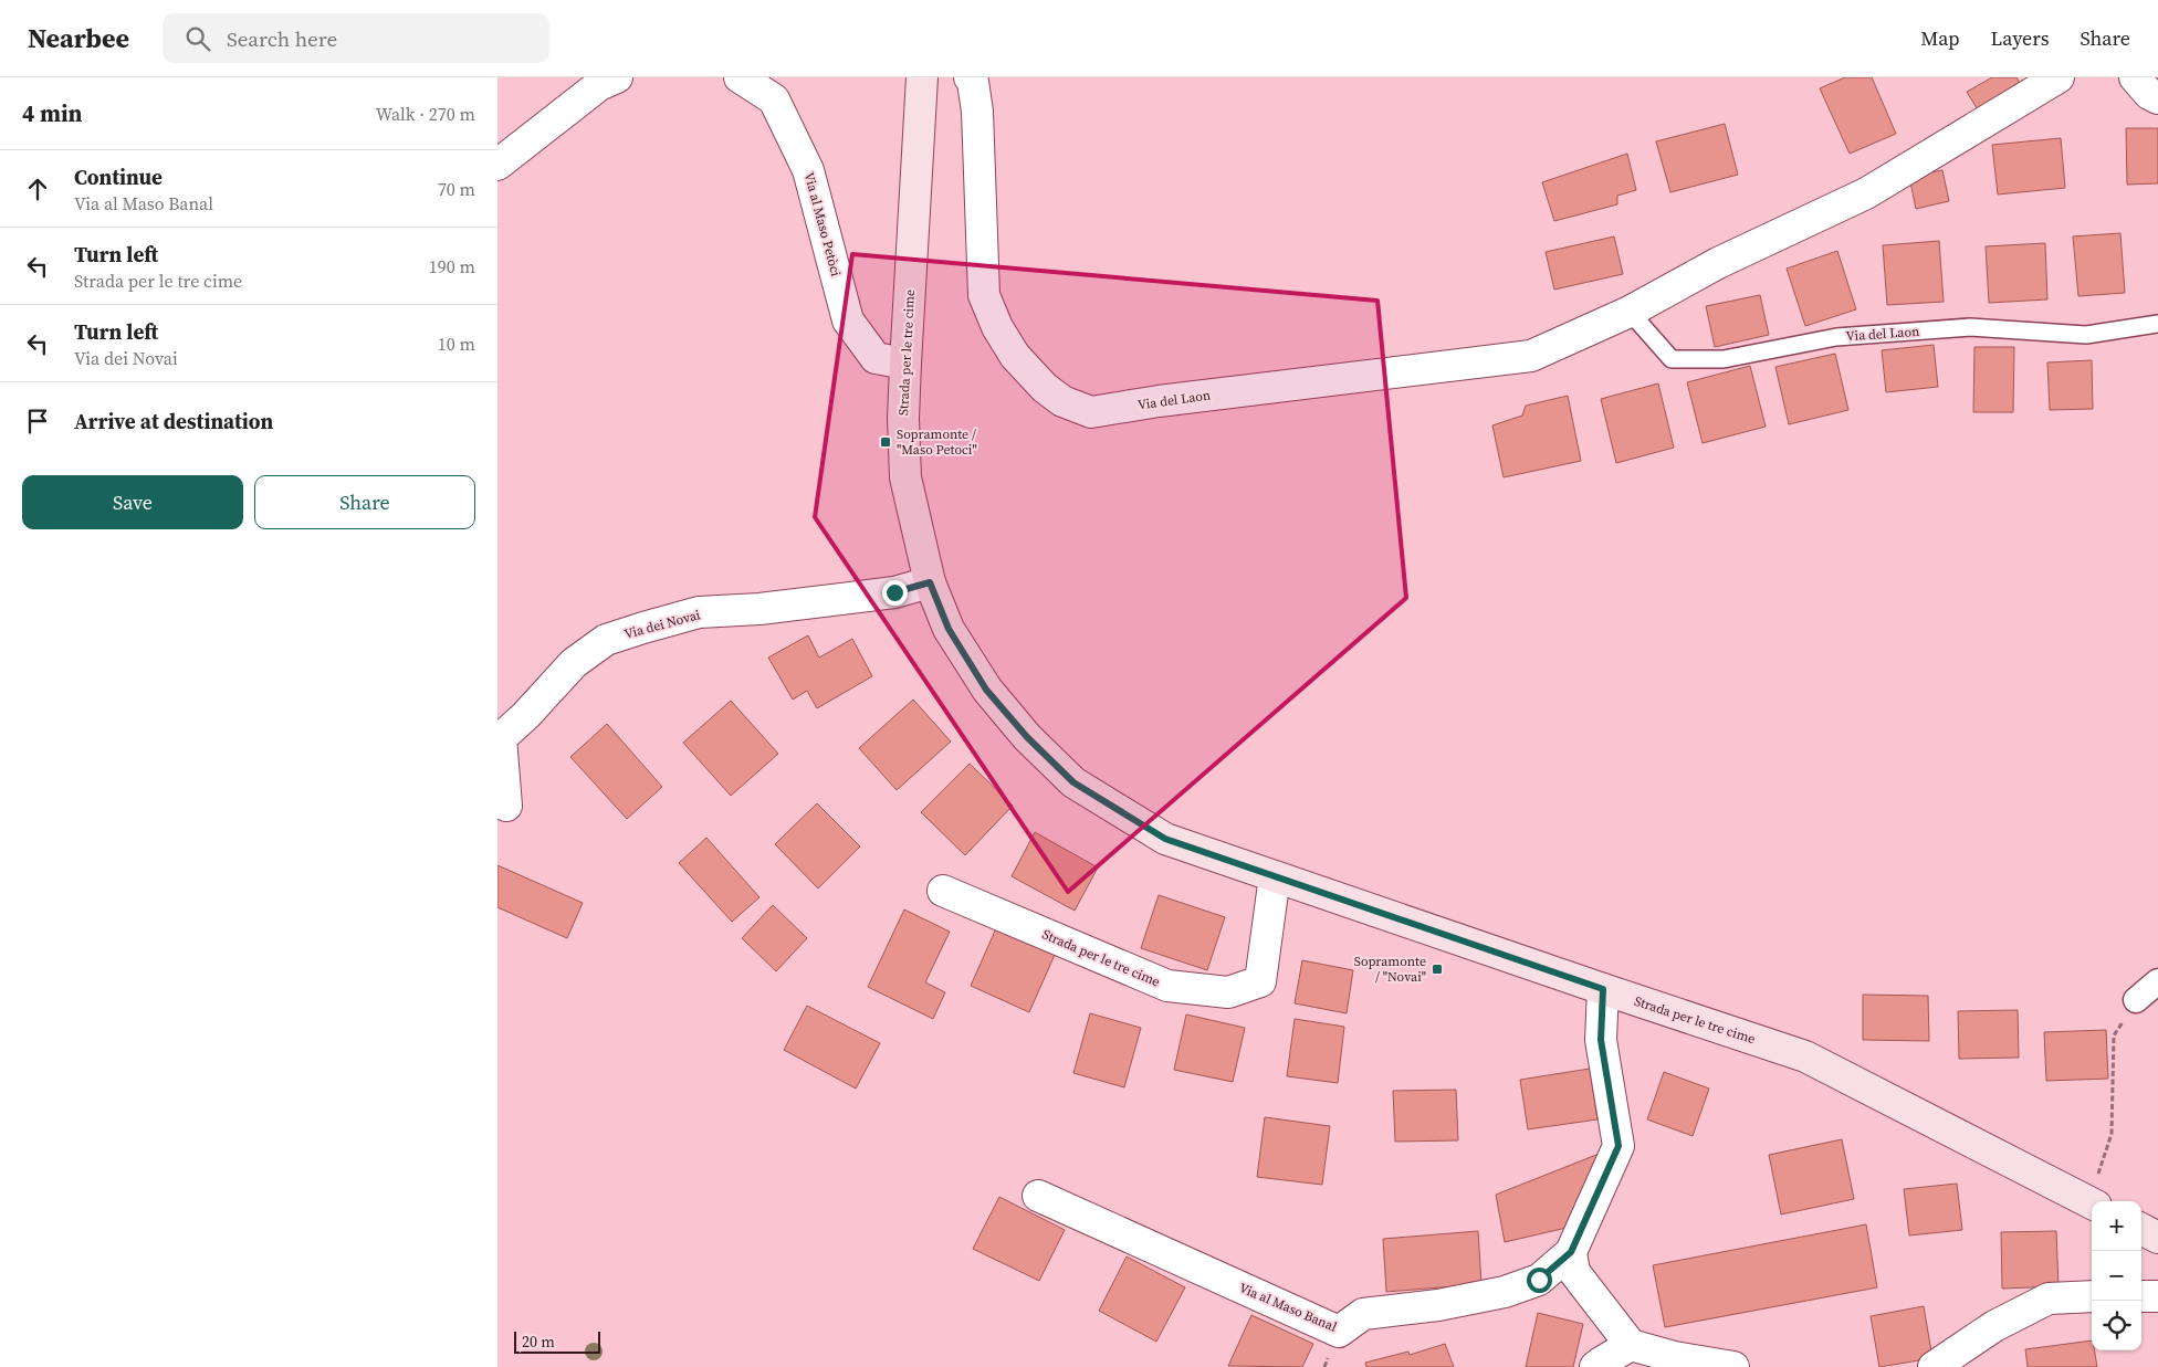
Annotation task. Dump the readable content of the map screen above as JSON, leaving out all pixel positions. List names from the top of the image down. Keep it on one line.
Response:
{"streets":{"main road":["Strada per le tre cime"],"street":["Via al Maso Petòci","Via del Laon","Via dei Novai","Via al Maso Banal"]},"crossings":[["Via al Maso Petòci","Strada per le tre cime"],["Strada per le tre cime","Via dei Novai"],["Strada per le tre cime","Via al Maso Banal"]],"places":{"transit":["Sopramonte / \"Maso Petoci\"","Sopramonte / \"Novai\""]},"scale_bar":"20 m","page":{"header":"Nearbee","search":"Search here","nav":["Map","Layers","Share"],"heading":["4 min","Walk · 270 m"],"list":[["Continue","Via al Maso Banal","70 m"],["Turn left","Strada per le tre cime","190 m"],["Turn left","Via dei Novai","10 m"],"Arrive at destination"],"buttons":["Save","Share"],"map_buttons":["+","−"],"scale":"20 m"}}
